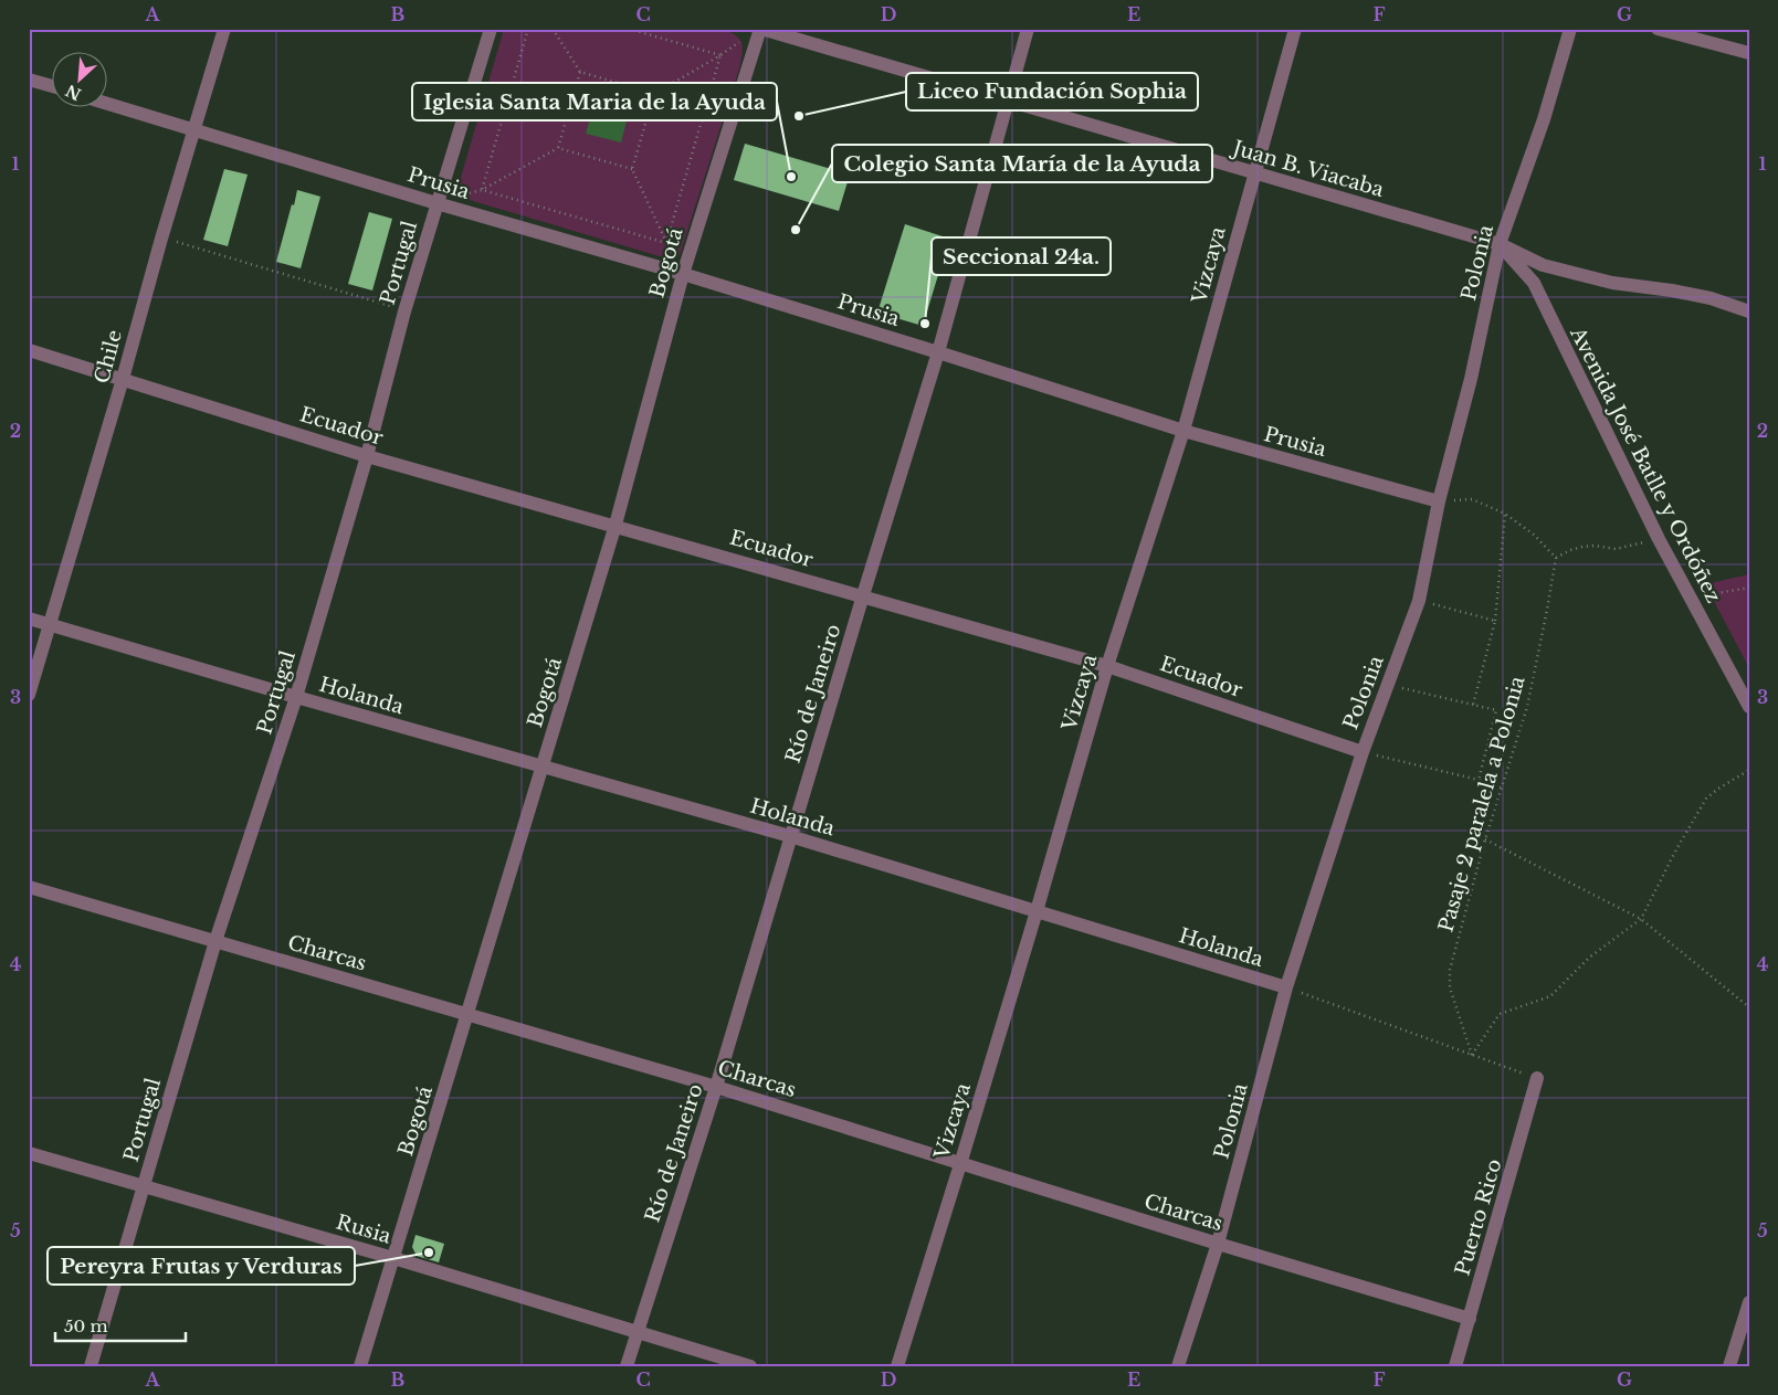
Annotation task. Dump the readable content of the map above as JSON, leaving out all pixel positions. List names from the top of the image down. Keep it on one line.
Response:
{"streets":{"street":["Juan B. Viacaba","Prusia","Portugal","Bogotá","Polonia","Vizcaya","Chile","Ecuador","Avenida José Batlle y Ordóñez","Río de Janeiro","Holanda","Charcas","Puerto Rico","Rusia"],"path":["Pasaje 2 paralela a Polonia"]},"crossings":[["Juan B. Viacaba","Bogotá"],["Juan B. Viacaba","Polonia"],["Juan B. Viacaba","Vizcaya"],["Juan B. Viacaba","Avenida José Batlle y Ordóñez"],["Juan B. Viacaba","Río de Janeiro"],["Prusia","Portugal"],["Prusia","Bogotá"],["Prusia","Polonia"],["Prusia","Vizcaya"],["Prusia","Chile"],["Prusia","Río de Janeiro"],["Portugal","Ecuador"],["Portugal","Holanda"],["Portugal","Charcas"],["Portugal","Rusia"],["Bogotá","Ecuador"],["Bogotá","Holanda"],["Bogotá","Charcas"],["Bogotá","Rusia"],["Polonia","Ecuador"],["Polonia","Avenida José Batlle y Ordóñez"],["Polonia","Holanda"],["Polonia","Charcas"],["Vizcaya","Ecuador"],["Vizcaya","Holanda"],["Vizcaya","Charcas"],["Chile","Ecuador"],["Chile","Holanda"],["Ecuador","Río de Janeiro"],["Río de Janeiro","Holanda"],["Río de Janeiro","Charcas"],["Río de Janeiro","Rusia"],["Charcas","Puerto Rico"]],"places":["Liceo Fundación Sophia","Iglesia Santa Maria de la Ayuda","Colegio Santa María de la Ayuda","Seccional 24a.","Pereyra Frutas y Verduras"],"scale_bar":"50 m","north":"bottom left","grid":{"columns":["A","B","C","D","E","F","G"],"rows":["1","2","3","4","5"]}}
